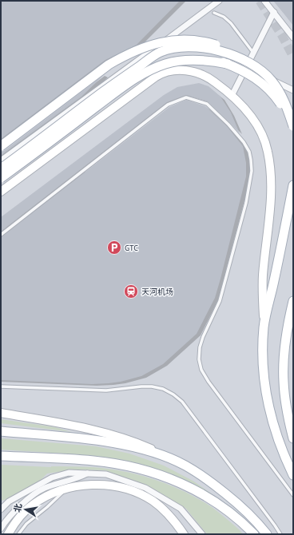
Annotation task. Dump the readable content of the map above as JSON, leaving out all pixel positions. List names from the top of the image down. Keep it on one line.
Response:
{"places":{"parking":["GTC"],"station":["天河机场"]},"north":"left"}
